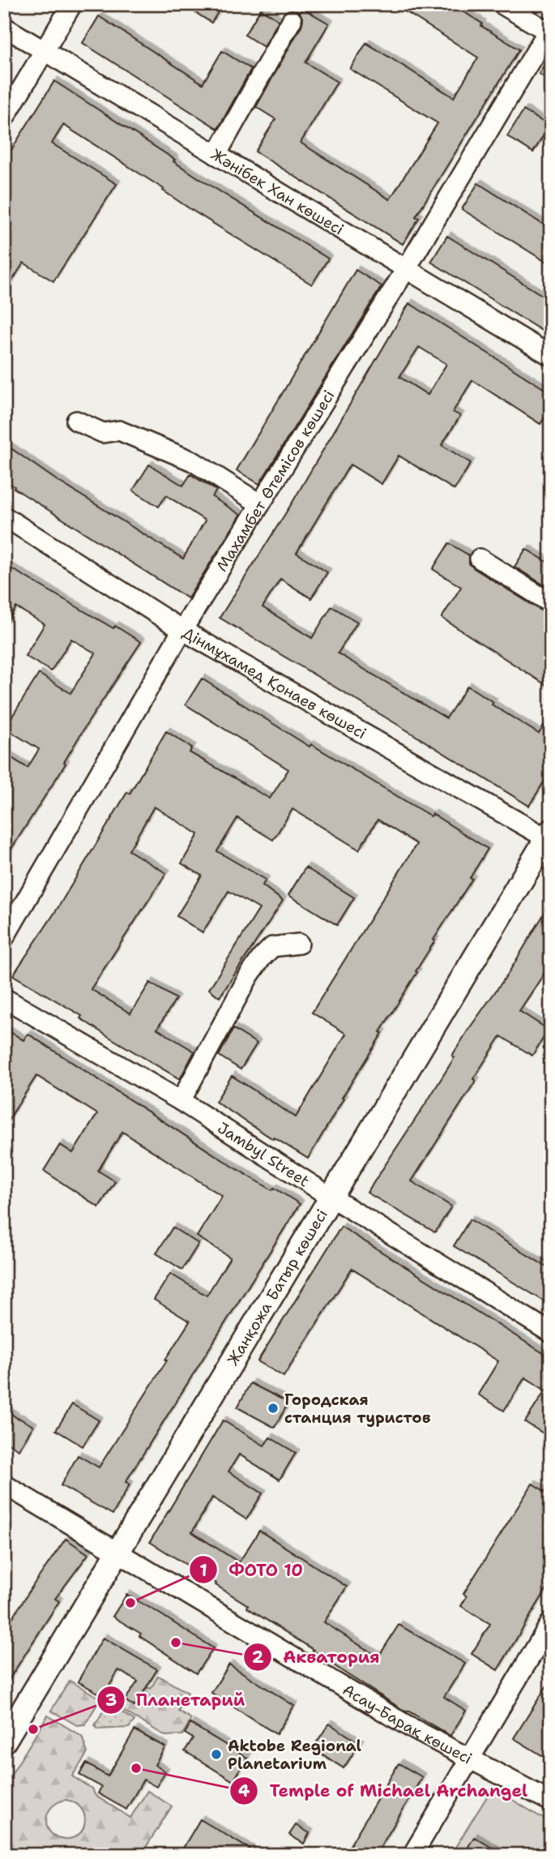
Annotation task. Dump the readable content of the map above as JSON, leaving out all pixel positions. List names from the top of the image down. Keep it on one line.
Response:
{"streets":{"main road":["Жанқожа Батыр көшесі"],"street":["Жәнібек Хан көшесі","Махамбет Өтемісов көшесі","Дінмұхамед Қонаев көшесі","Jambyl Street","Асау-Барақ көшесі"]},"crossings":[["Жәнібек Хан көшесі","Махамбет Өтемісов көшесі"],["Махамбет Өтемісов көшесі","Дінмұхамед Қонаев көшесі"],["Дінмұхамед Қонаев көшесі","Жанқожа Батыр көшесі"],["Jambyl Street","Жанқожа Батыр көшесі"],["Жанқожа Батыр көшесі","Асау-Барақ көшесі"]],"places":["Городская станция туристов","ФОТО 10","Акватория","Планетарий","Aktobe Regional Planetarium","Temple of Michael Archangel"]}
